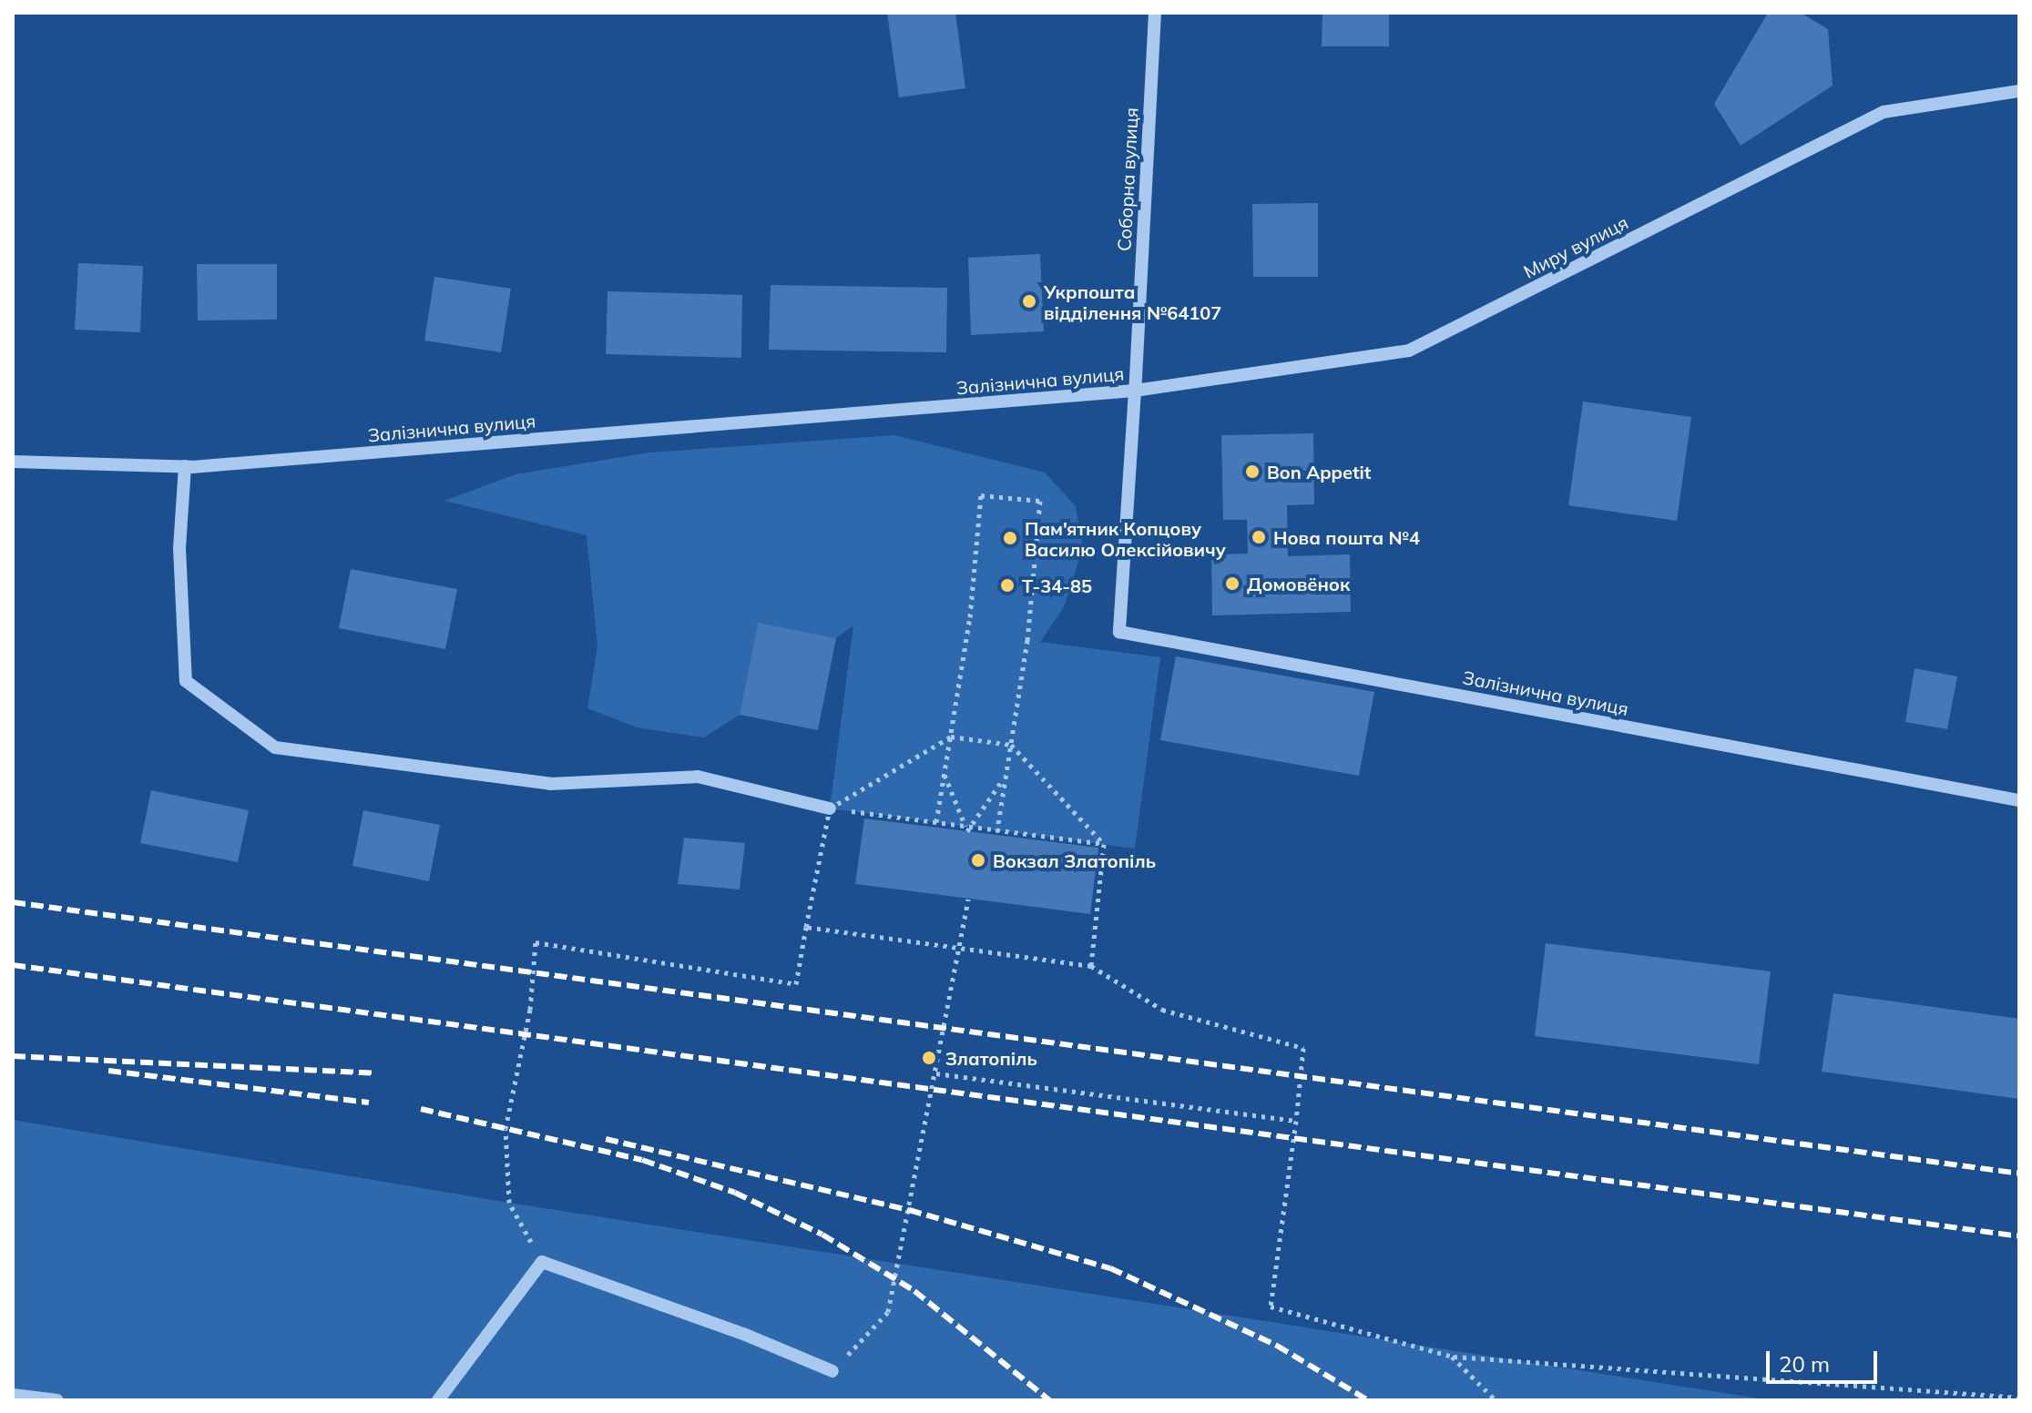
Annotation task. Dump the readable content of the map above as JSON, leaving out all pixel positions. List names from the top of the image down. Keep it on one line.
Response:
{"streets":{"street":["Соборна вулиця","Миру вулиця","Залізнична вулиця"]},"crossings":[["Соборна вулиця","Миру вулиця"],["Соборна вулиця","Залізнична вулиця"],["Миру вулиця","Залізнична вулиця"]],"places":["Укрпошта відділення №64107","Bon Appetit","Нова пошта №4","Пам'ятник Копцову Василю Олексійовичу","Домовёнок","Т-34-85","Вокзал Златопіль","Златопіль"],"scale_bar":"20 m"}
